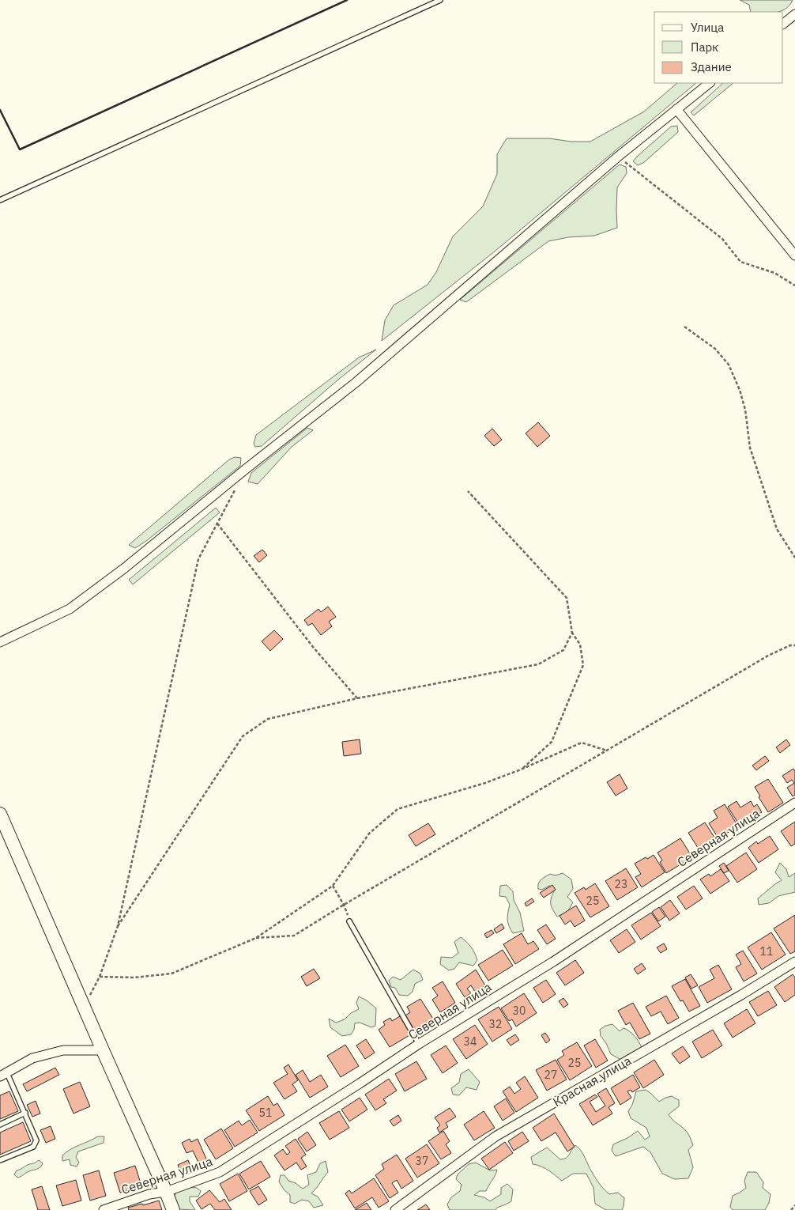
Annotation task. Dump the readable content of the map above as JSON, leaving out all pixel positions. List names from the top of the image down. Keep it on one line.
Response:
{"streets":{"street":["Северная улица","Красная улица"]},"house_numbers":["23","25","11","30","32","34","25","27","51","37"],"legend":["Улица","Парк","Здание"]}
